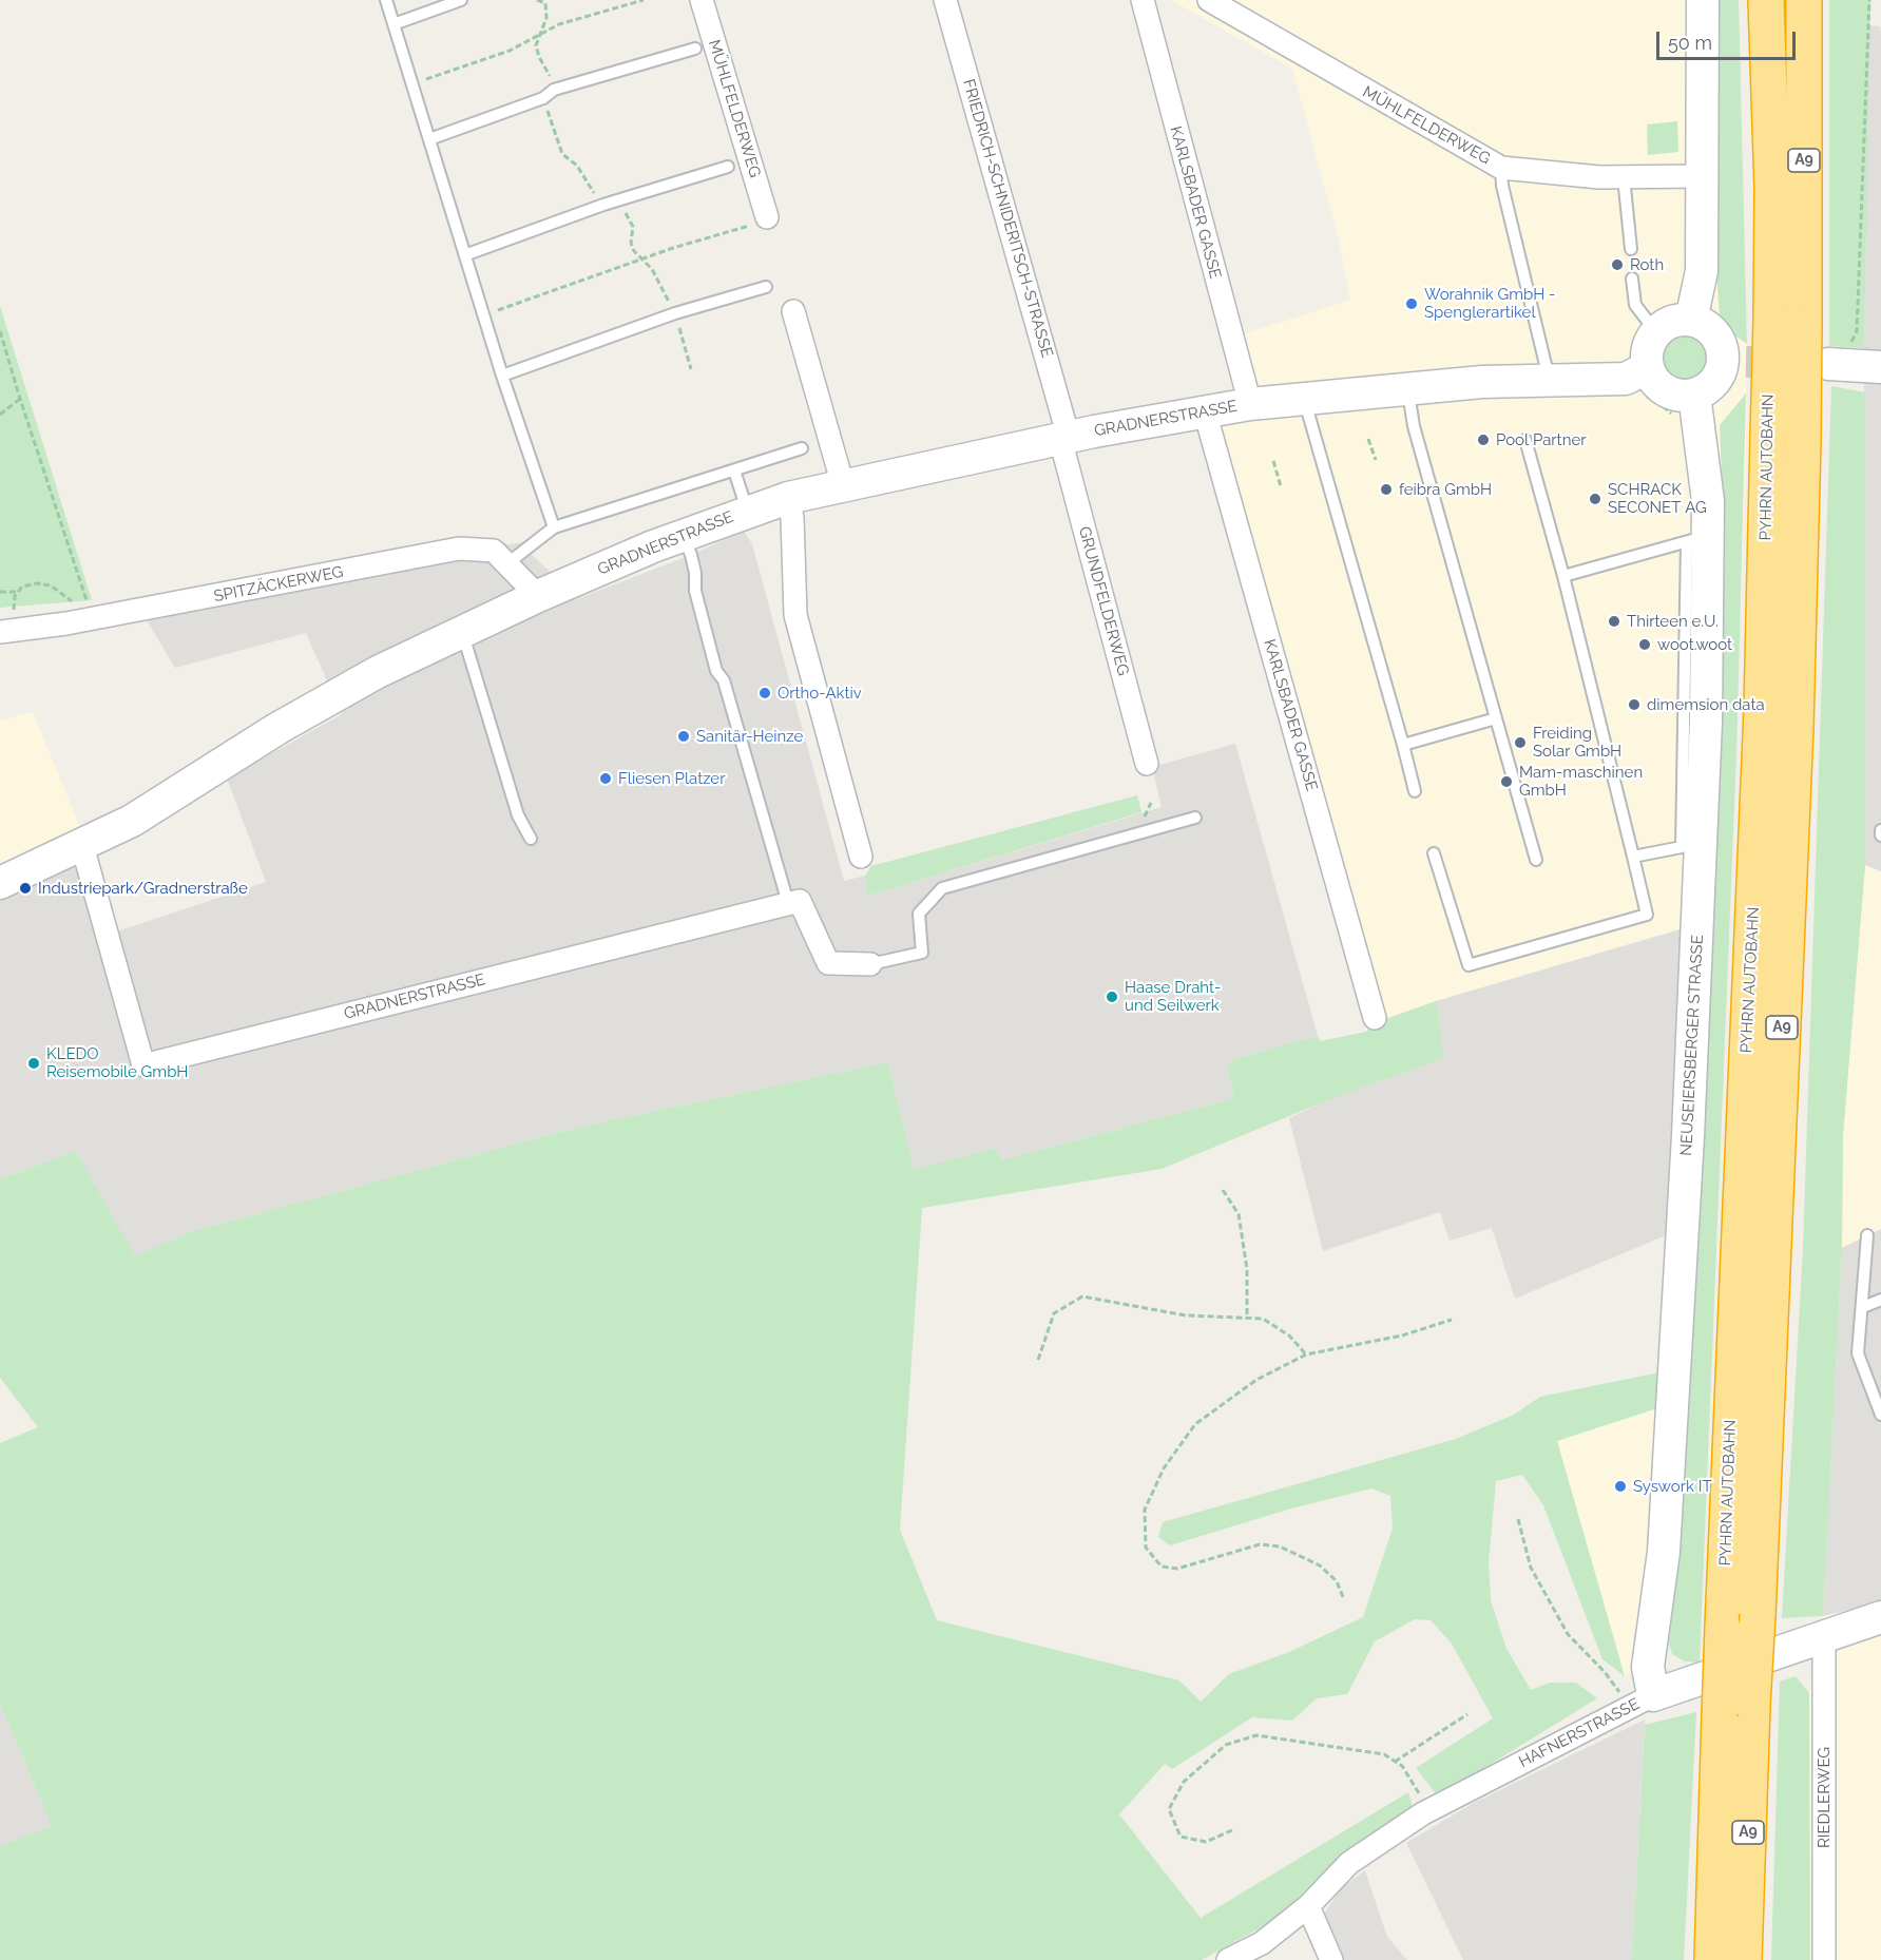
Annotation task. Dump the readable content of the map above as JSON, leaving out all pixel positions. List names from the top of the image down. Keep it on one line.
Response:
{"streets":{"highway":["A9","PYHRN AUTOBAHN"],"main road":["GRADNERSTRASSE","NEUSEIERSBERGER STRASSE","HAFNERSTRASSE"],"street":["MÜHLFELDERWEG","KARLSBADER GASSE","FRIEDRICH-SCHNIDERITSCH-STRASSE","SPITZÄCKERWEG","GRUNDFELDERWEG","RIEDLERWEG"]},"crossings":[["KARLSBADER GASSE","GRADNERSTRASSE"],["FRIEDRICH-SCHNIDERITSCH-STRASSE","GRADNERSTRASSE"],["FRIEDRICH-SCHNIDERITSCH-STRASSE","GRUNDFELDERWEG"],["GRADNERSTRASSE","SPITZÄCKERWEG"],["GRADNERSTRASSE","GRUNDFELDERWEG"],["GRADNERSTRASSE","NEUSEIERSBERGER STRASSE"],["NEUSEIERSBERGER STRASSE","HAFNERSTRASSE"],["HAFNERSTRASSE","RIEDLERWEG"]],"places":["Roth","Worahnik GmbH - Spenglerartikel","Pool Partner","feibra GmbH","SCHRACK SECONET AG","Thirteen e.U.","woot.woot","Ortho-Aktiv","dimemsion data","Sanitär-Heinze","Freiding Solar GmbH","Fliesen Platzer","Mam-maschinen GmbH","Industriepark/Gradnerstraße","Haase Draht- und Seilwerk","KLEDO Reisemobile GmbH","Syswork IT"],"scale_bar":"50 m"}
